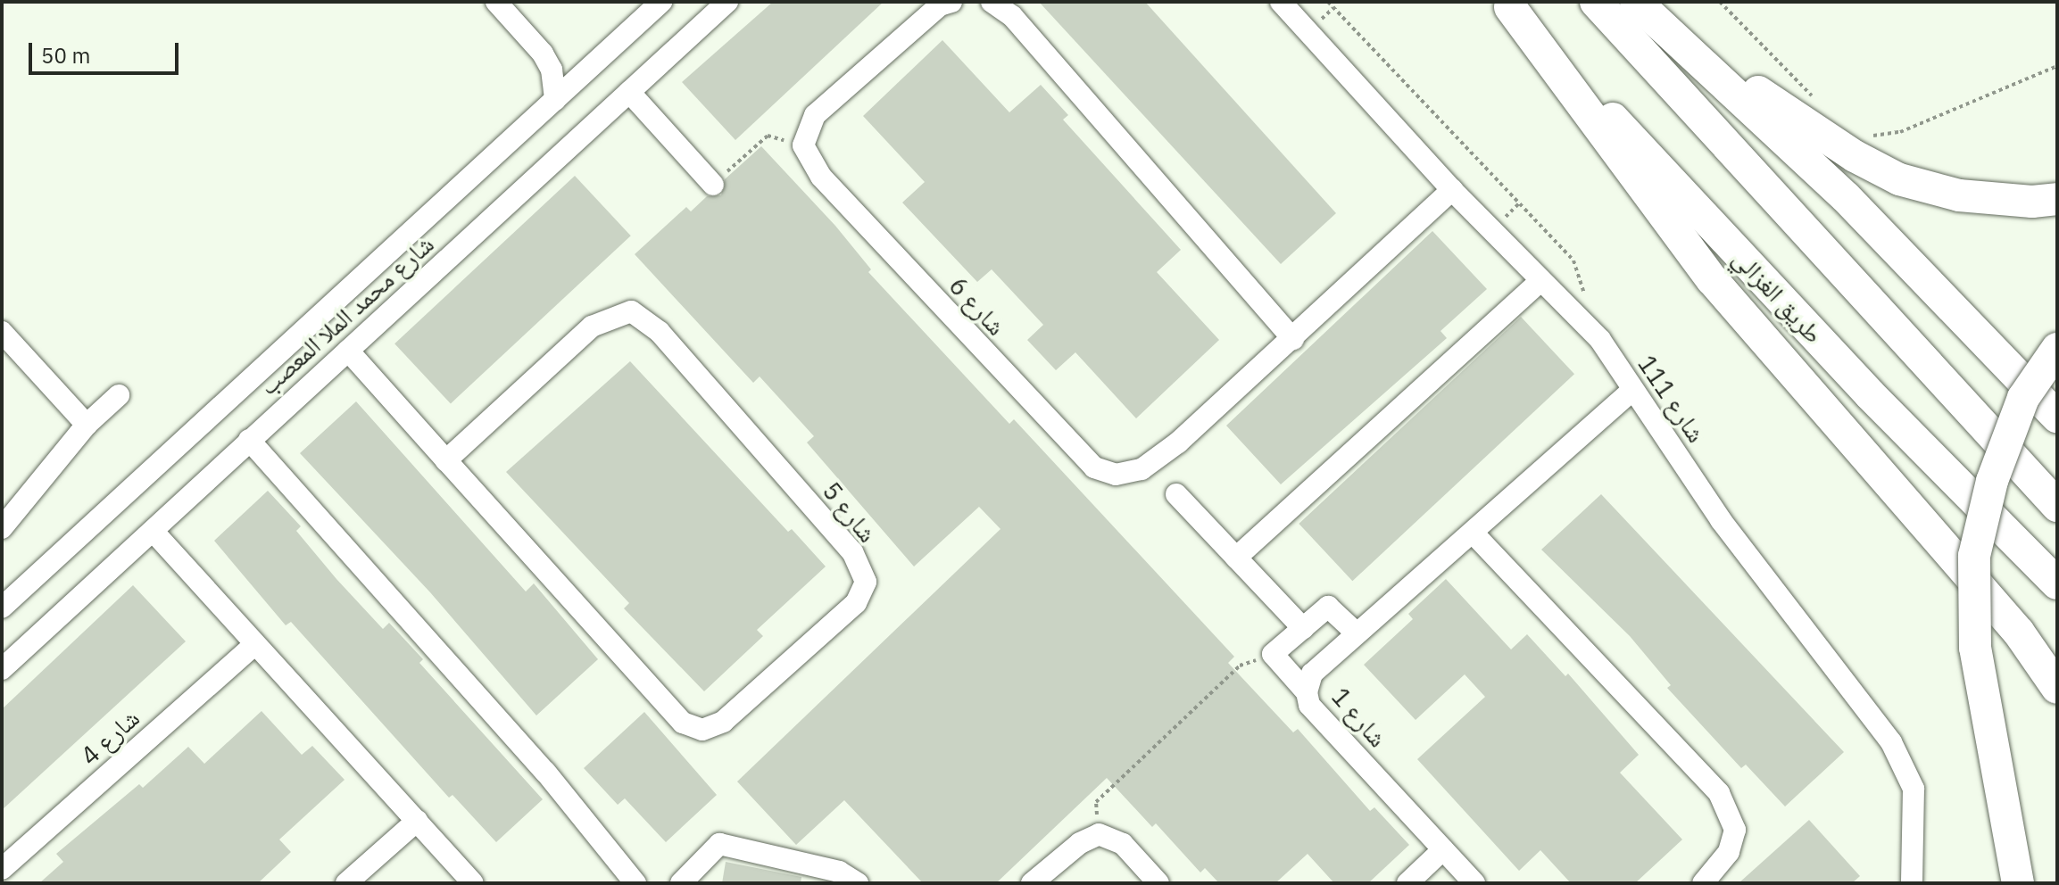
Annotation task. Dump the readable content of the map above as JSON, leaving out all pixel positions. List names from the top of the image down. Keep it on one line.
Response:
{"streets":{"highway":["طريق الغزالي"],"street":["شارع 6","شارع محمد الملا المعصب","شارع 111","شارع 5","شارع 1","شارع 4"]},"crossings":[["شارع 6","شارع 111"],["شارع محمد الملا المعصب","شارع 5"],["شارع 111","شارع 1"]],"scale_bar":"50 m"}
